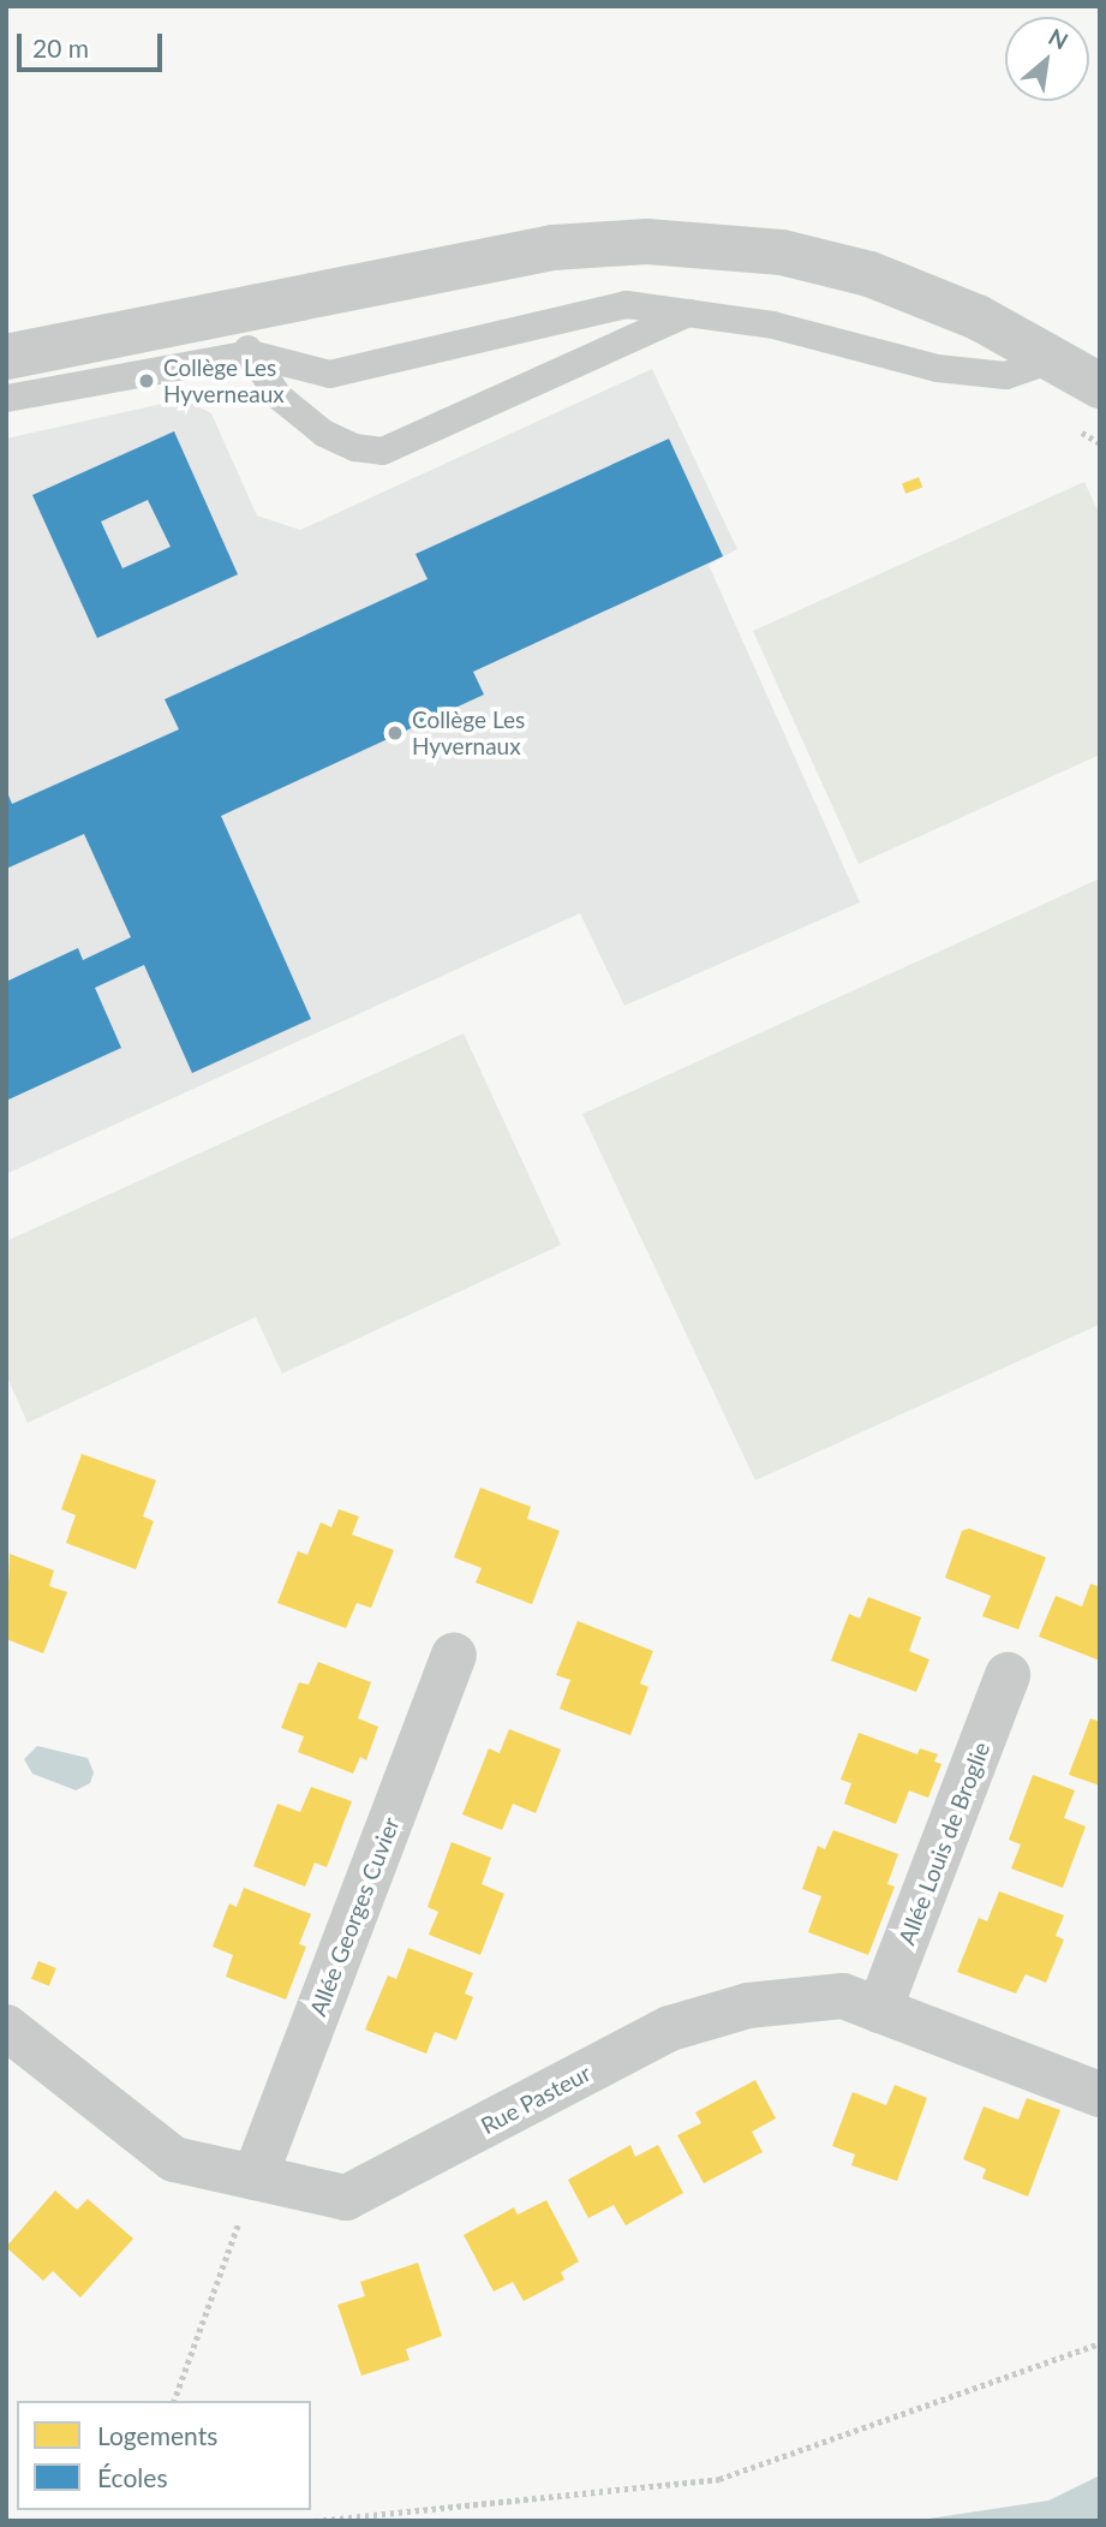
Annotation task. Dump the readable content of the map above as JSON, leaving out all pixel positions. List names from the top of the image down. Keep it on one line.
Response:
{"streets":{"street":["Allée Louis de Broglie","Allée Georges Cuvier","Rue Pasteur"]},"crossings":[["Allée Louis de Broglie","Rue Pasteur"],["Allée Georges Cuvier","Rue Pasteur"]],"places":["Collège Les Hyverneaux","Collège Les Hyvernaux"],"legend":["Logements","Écoles"],"scale_bar":"20 m","north":"top right"}
